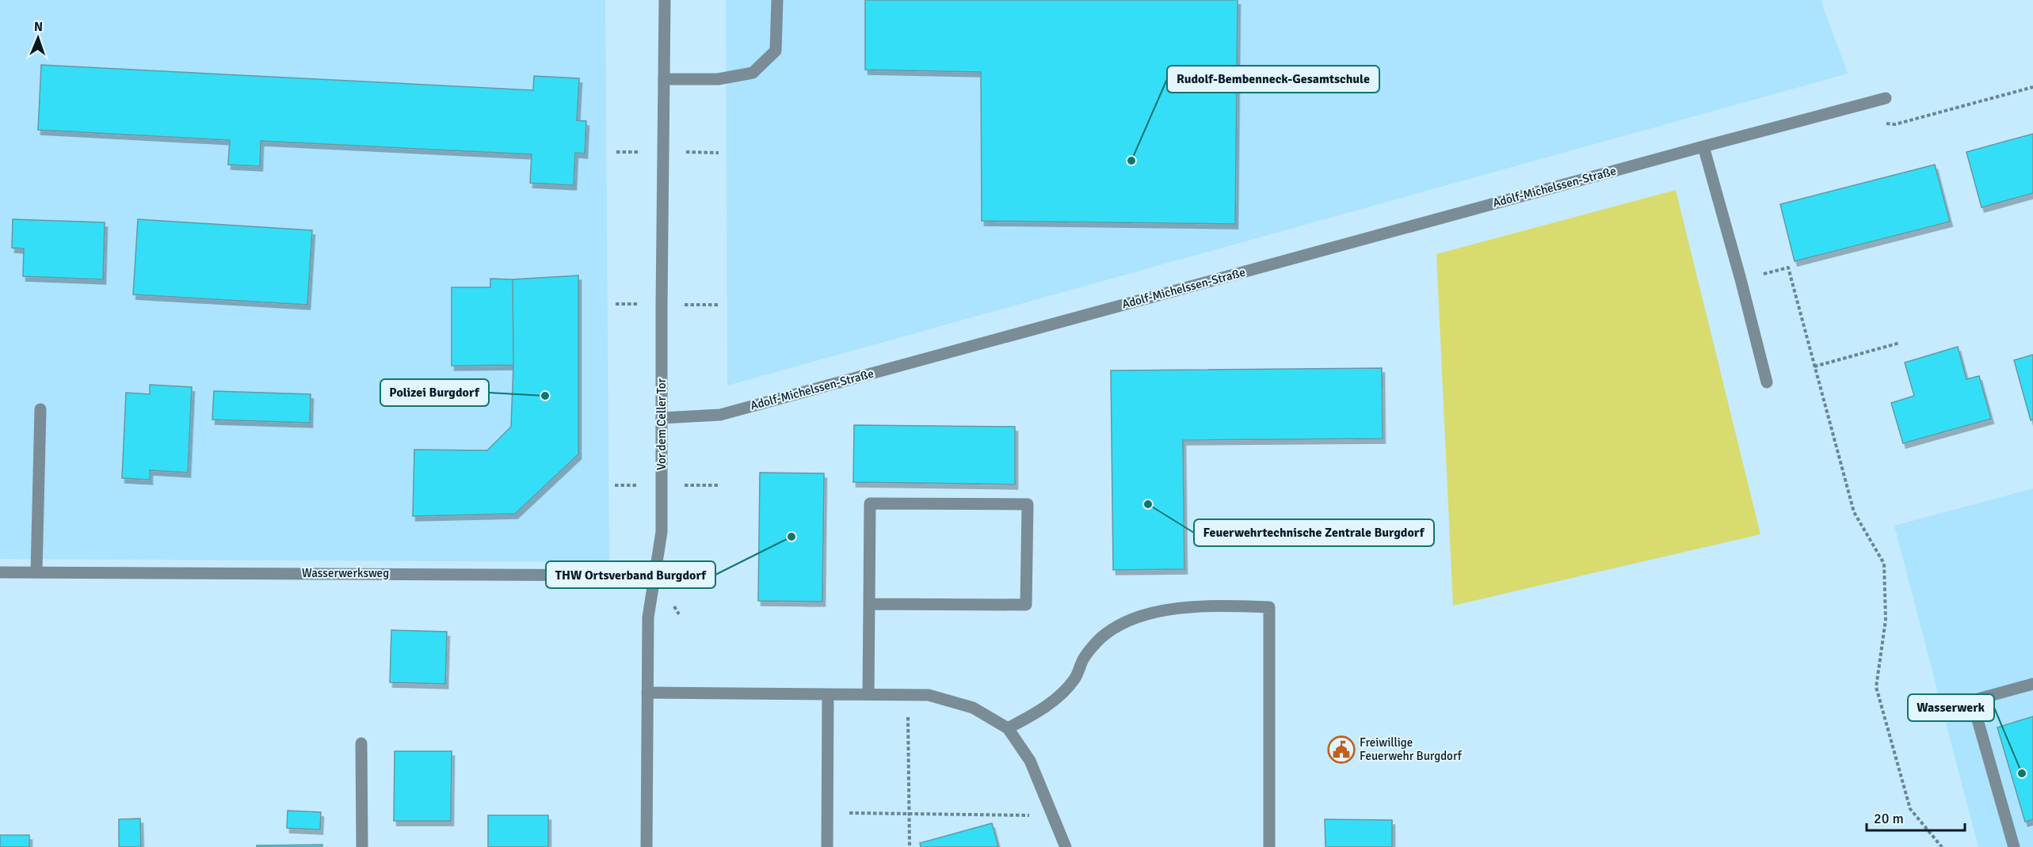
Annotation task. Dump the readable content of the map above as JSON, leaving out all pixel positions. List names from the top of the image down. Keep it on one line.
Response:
{"streets":{"street":["Adolf-Michelssen-Straße","Vor dem Celler Tor","Wasserwerksweg"]},"crossings":[["Adolf-Michelssen-Straße","Vor dem Celler Tor"],["Vor dem Celler Tor","Wasserwerksweg"]],"places":{"other":["Rudolf-Bembenneck-Gesamtschule","Polizei Burgdorf","Feuerwehrtechnische Zentrale Burgdorf","THW Ortsverband Burgdorf","Wasserwerk"],"public building":["Freiwillige Feuerwehr Burgdorf"]},"scale_bar":"20 m","north":"top"}
